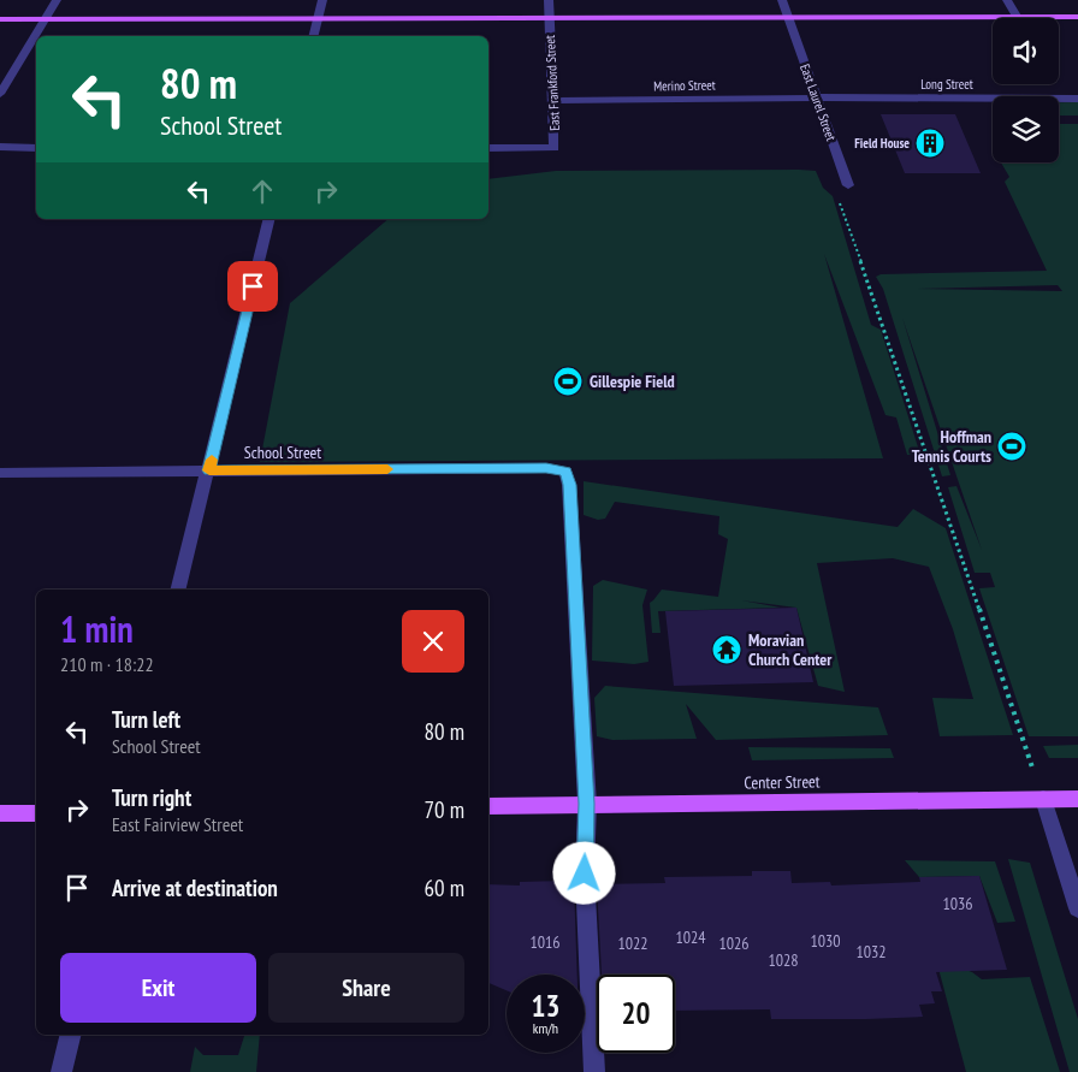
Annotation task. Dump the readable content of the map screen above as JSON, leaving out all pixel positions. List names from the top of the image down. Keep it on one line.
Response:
{"streets":{"main road":["Center Street"],"street":["East Frankford Street","Long Street","Merino Street","East Laurel Street","School Street"]},"crossings":[["East Frankford Street","Merino Street"],["Long Street","Merino Street"],["Long Street","East Laurel Street"],["Merino Street","East Laurel Street"],["School Street","Center Street"]],"places":{"building":["Field House"],"sports":["Gillespie Field","Hoffman Tennis Courts"],"temple":["Moravian Church Center"]},"house_numbers":["1036","1024","1030","1016","1022","1026","1032","1028"],"page":{"turn":["80 m","School Street"],"heading":["1 min","210 m · 18:22"],"list":[{"name":"Turn left","note":"School Street","value":"80 m"},{"name":"Turn right","note":"East Fairview Street","value":"70 m"},{"name":"Arrive at destination","value":"60 m"}],"buttons":["Exit","Share"],"speed":"13 km/h","limit":"20"}}
